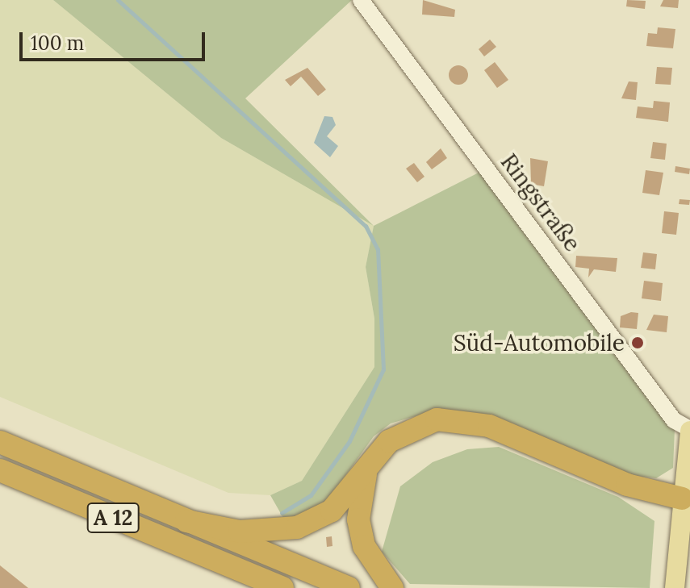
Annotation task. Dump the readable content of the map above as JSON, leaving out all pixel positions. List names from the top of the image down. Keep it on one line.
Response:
{"streets":{"highway":["A 12"],"street":["Ringstraße"]},"places":["Süd-Automobile"],"scale_bar":"100 m"}
